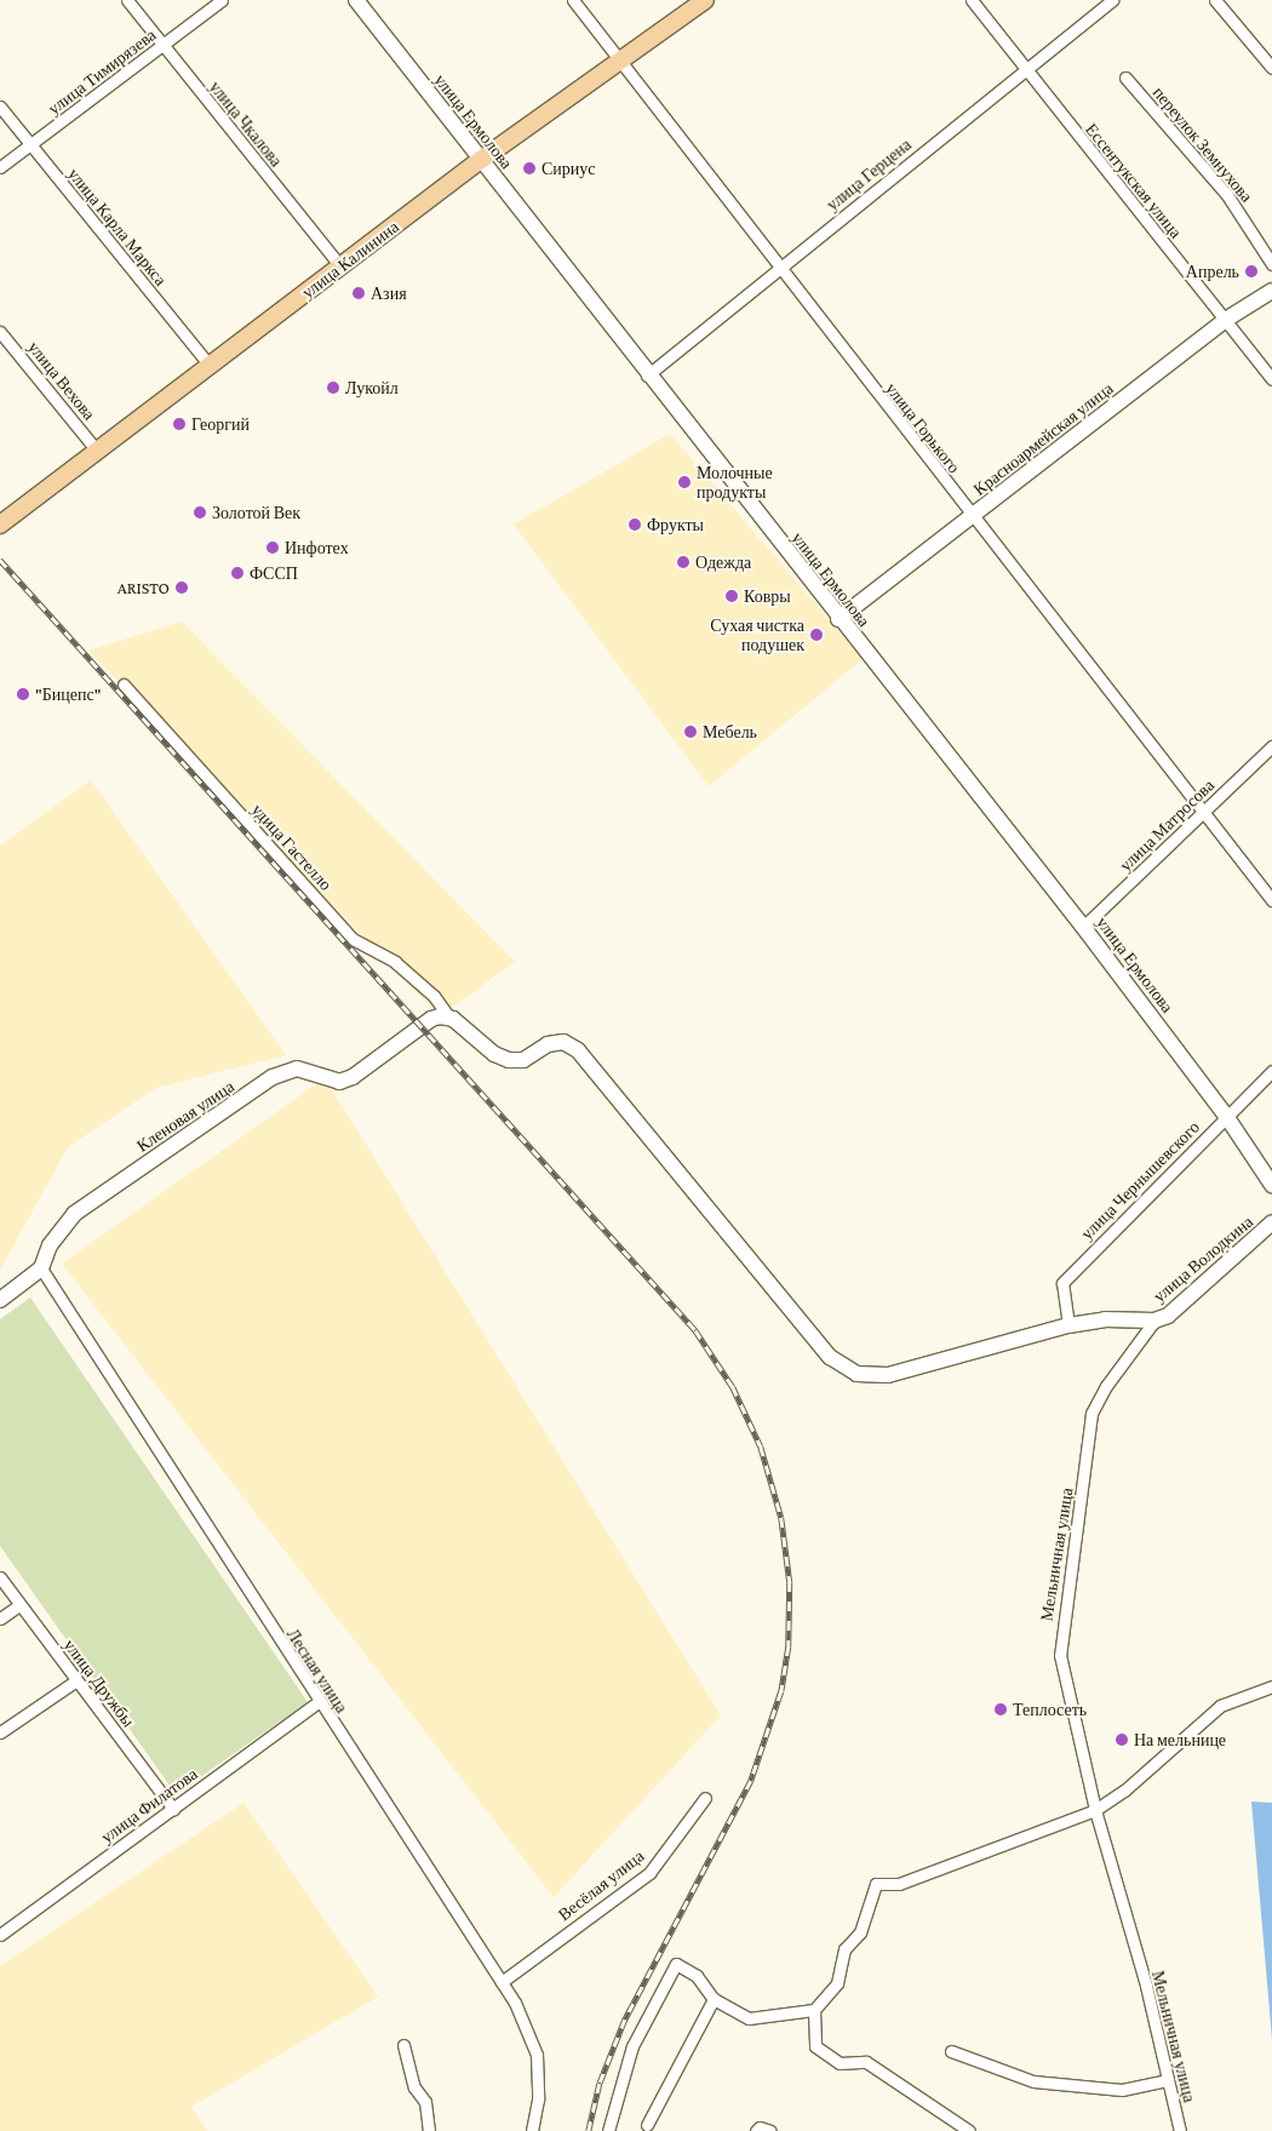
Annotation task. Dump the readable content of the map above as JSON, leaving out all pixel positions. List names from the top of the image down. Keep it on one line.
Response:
{"streets":{"main road":["улица Калинина"],"street":["улица Тимирязева","улица Ермолова","улица Чкалова","переулок Земнухова","улица Герцена","Ессентукская улица","улица Карла Маркса","улица Вехова","улица Горького","Красноармейская улица","улица Матросова","удица Гастелло","Кленовая улица","улица Чернышевского","улица Володкина","Мельничная улица","Лесная улица","улица Дружбы","улица Филатова","Весёлая улица"]},"crossings":[["улица Тимирязева","улица Чкалова"],["улица Тимирязева","улица Карла Маркса"],["улица Ермолова","улица Герцена"],["улица Ермолова","улица Калинина"],["улица Ермолова","Красноармейская улица"],["улица Ермолова","улица Матросова"],["улица Ермолова","улица Чернышевского"],["улица Чкалова","улица Калинина"],["улица Герцена","Ессентукская улица"],["улица Герцена","улица Горького"],["Ессентукская улица","Красноармейская улица"],["улица Карла Маркса","улица Калинина"],["улица Калинина","улица Вехова"],["улица Калинина","улица Горького"],["улица Горького","Красноармейская улица"],["улица Горького","улица Матросова"],["удица Гастелло","Кленовая улица"],["Кленовая улица","Лесная улица"],["улица Володкина","Мельничная улица"],["Лесная улица","улица Филатова"],["Лесная улица","Весёлая улица"],["улица Дружбы","улица Филатова"]],"places":["Сириус","Апрель","Азия","Лукойл","Георгий","Молочные продукты","Золотой Век","Фрукты","Инфотех","Одежда","ФССП","ARISTO","Ковры","Сухая чистка подушек","\"Бицепс\"","Мебель","Теплосеть","На мельнице"]}
